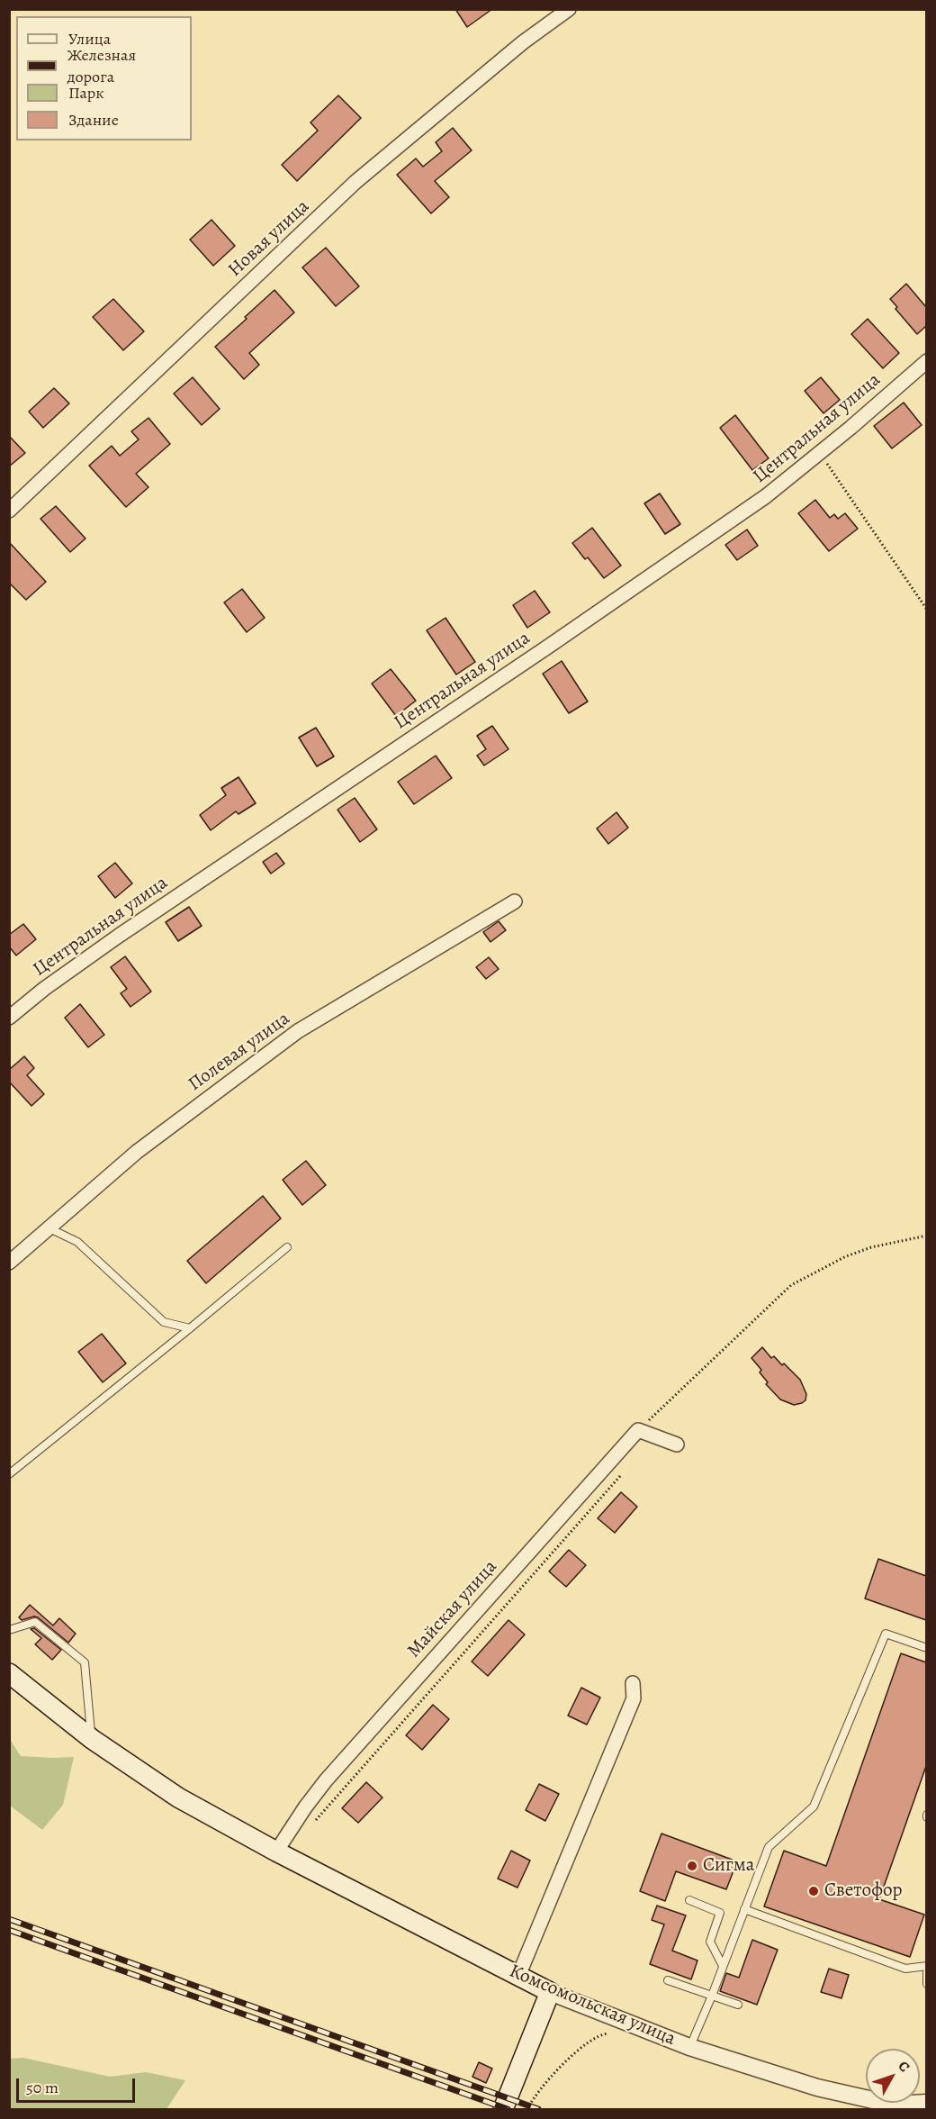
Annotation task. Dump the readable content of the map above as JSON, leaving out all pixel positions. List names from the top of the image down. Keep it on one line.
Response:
{"streets":{"main road":["Комсомольская улица"],"street":["Новая улица","Центральная улица","Полевая улица","Майская улица"]},"crossings":[["Майская улица","Комсомольская улица"]],"places":["Сигма","Светофор"],"legend":["Улица","Железная дорога","Парк","Здание"],"scale_bar":"50 m","north":"top right"}
